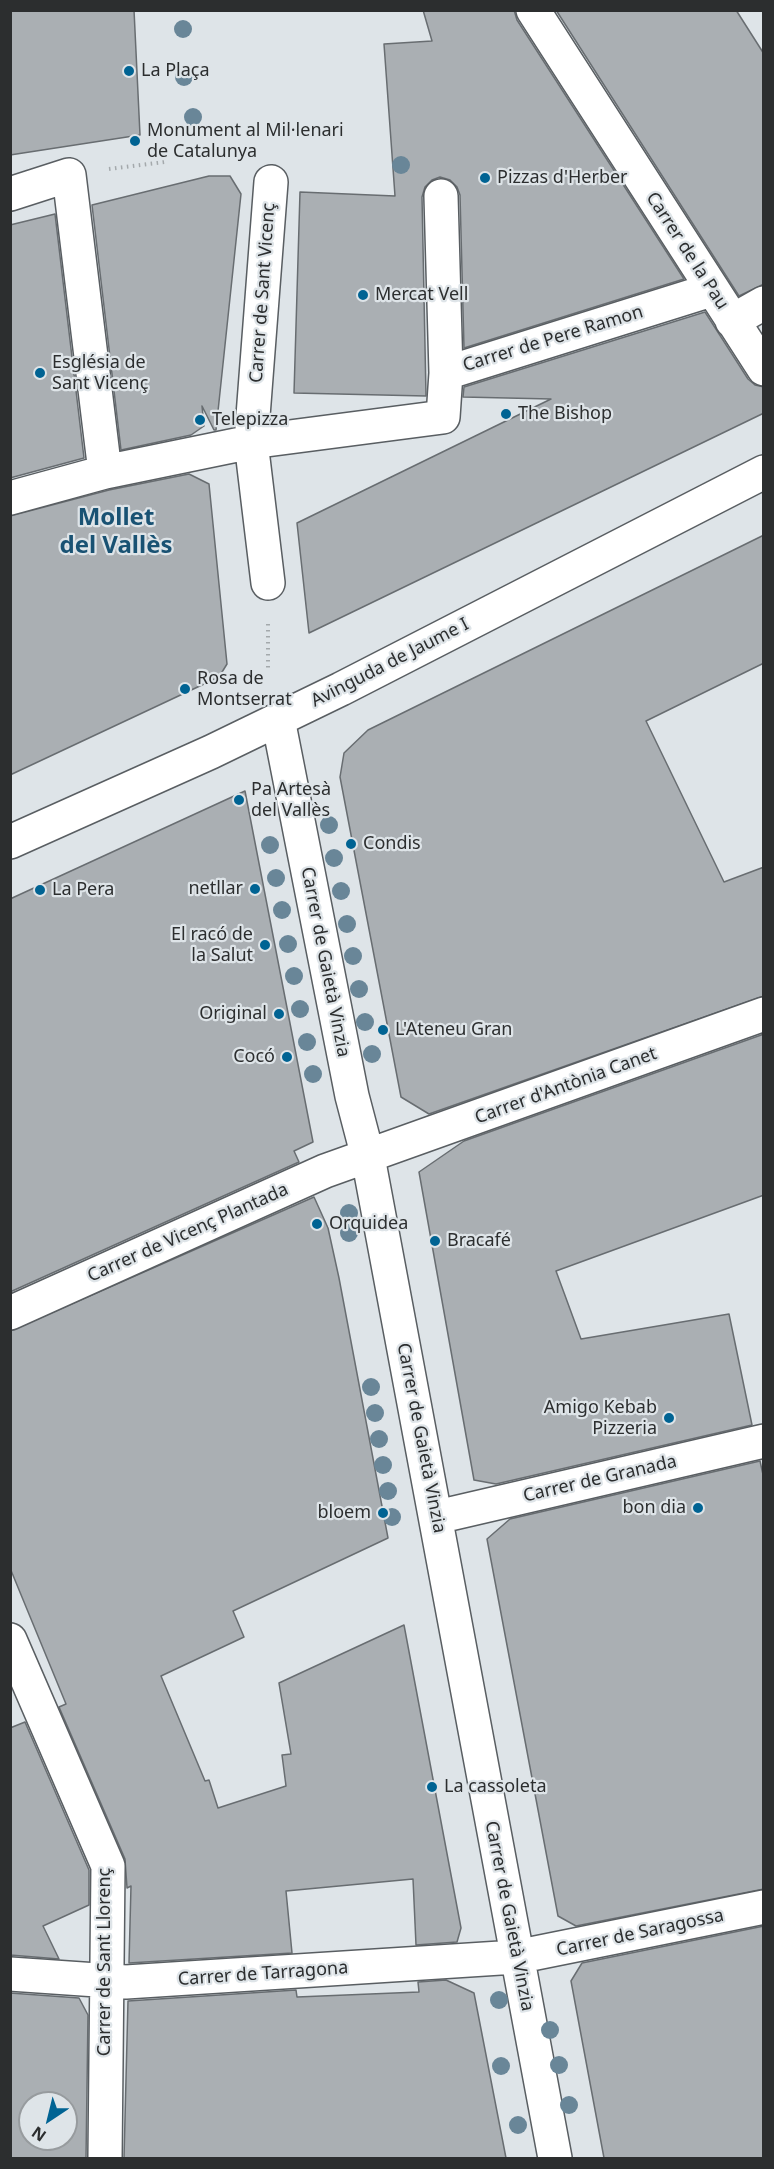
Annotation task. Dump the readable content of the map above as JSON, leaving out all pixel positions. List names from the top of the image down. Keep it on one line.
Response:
{"streets":{"street":["Carrer de la Pau","Carrer de Sant Vicenç","Carrer de Pere Ramon","Avinguda de Jaume I","Carrer de Gaietà Vinzia","Carrer d'Antònia Canet","Carrer de Vicenç Plantada","Carrer de Granada","Carrer de Saragossa","Carrer de Sant Llorenç","Carrer de Tarragona"]},"crossings":[["Carrer de la Pau","Carrer de Pere Ramon"],["Carrer de Sant Vicenç","Carrer de Pere Ramon"],["Avinguda de Jaume I","Carrer de Gaietà Vinzia"],["Carrer de Gaietà Vinzia","Carrer d'Antònia Canet"],["Carrer de Gaietà Vinzia","Carrer de Vicenç Plantada"],["Carrer de Gaietà Vinzia","Carrer de Granada"],["Carrer de Gaietà Vinzia","Carrer de Saragossa"],["Carrer de Gaietà Vinzia","Carrer de Tarragona"],["Carrer d'Antònia Canet","Carrer de Vicenç Plantada"],["Carrer de Saragossa","Carrer de Tarragona"],["Carrer de Sant Llorenç","Carrer de Tarragona"]],"districts":["Mollet del Vallès"],"places":["La Plaça","Monument al Mil·lenari de Catalunya","Pizzas d'Herber","Mercat Vell","Església de Sant Vicenç","The Bishop","Telepizza","Rosa de Montserrat","Pa Artesà del Vallès","Condis","netllar","La Pera","El racó de la Salut","Original","L'Ateneu Gran","Cocó","Orquidea","Bracafé","Amigo Kebab Pizzeria","bon dia","bloem","La cassoleta"],"north":"bottom left"}
